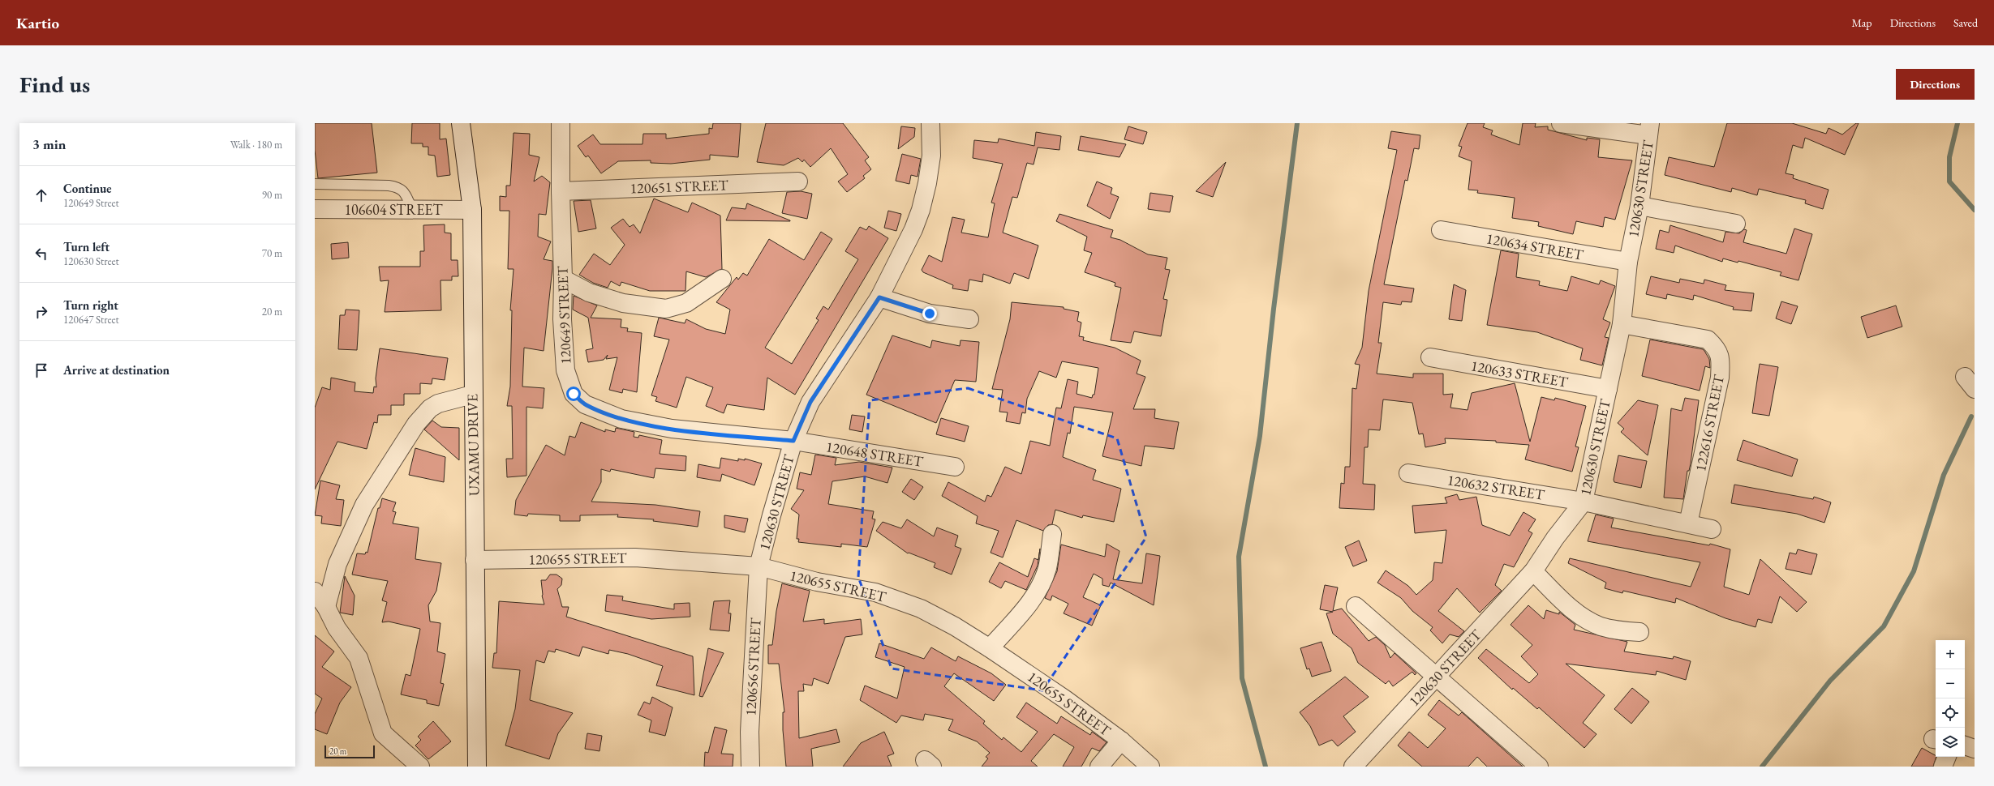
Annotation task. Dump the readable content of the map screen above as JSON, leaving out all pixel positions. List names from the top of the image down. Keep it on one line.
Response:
{"streets":{"street":["120651 STREET","120630 STREET","106604 STREET","120634 STREET","120649 STREET","120633 STREET","122616 STREET","UXAMU DRIVE","120648 STREET","120632 STREET","120655 STREET","120656 STREET"]},"crossings":[["120651 STREET","120649 STREET"],["120630 STREET","120634 STREET"],["120630 STREET","120649 STREET"],["120630 STREET","120633 STREET"],["120630 STREET","122616 STREET"],["120630 STREET","120648 STREET"],["120630 STREET","120632 STREET"],["120630 STREET","120655 STREET"],["120630 STREET","120656 STREET"],["106604 STREET","UXAMU DRIVE"],["120649 STREET","120648 STREET"],["122616 STREET","120632 STREET"],["UXAMU DRIVE","120655 STREET"],["120655 STREET","120656 STREET"]],"scale_bar":"20 m","page":{"header":"Kartio","nav":["Map","Directions","Saved"],"buttons":"Directions","title":"Find us","heading":["3 min","Walk · 180 m"],"list":[["Continue","120649 Street","90 m"],["Turn left","120630 Street","70 m"],["Turn right","120647 Street","20 m"],"Arrive at destination"],"map_buttons":["+","−"],"scale":"20 m"}}
